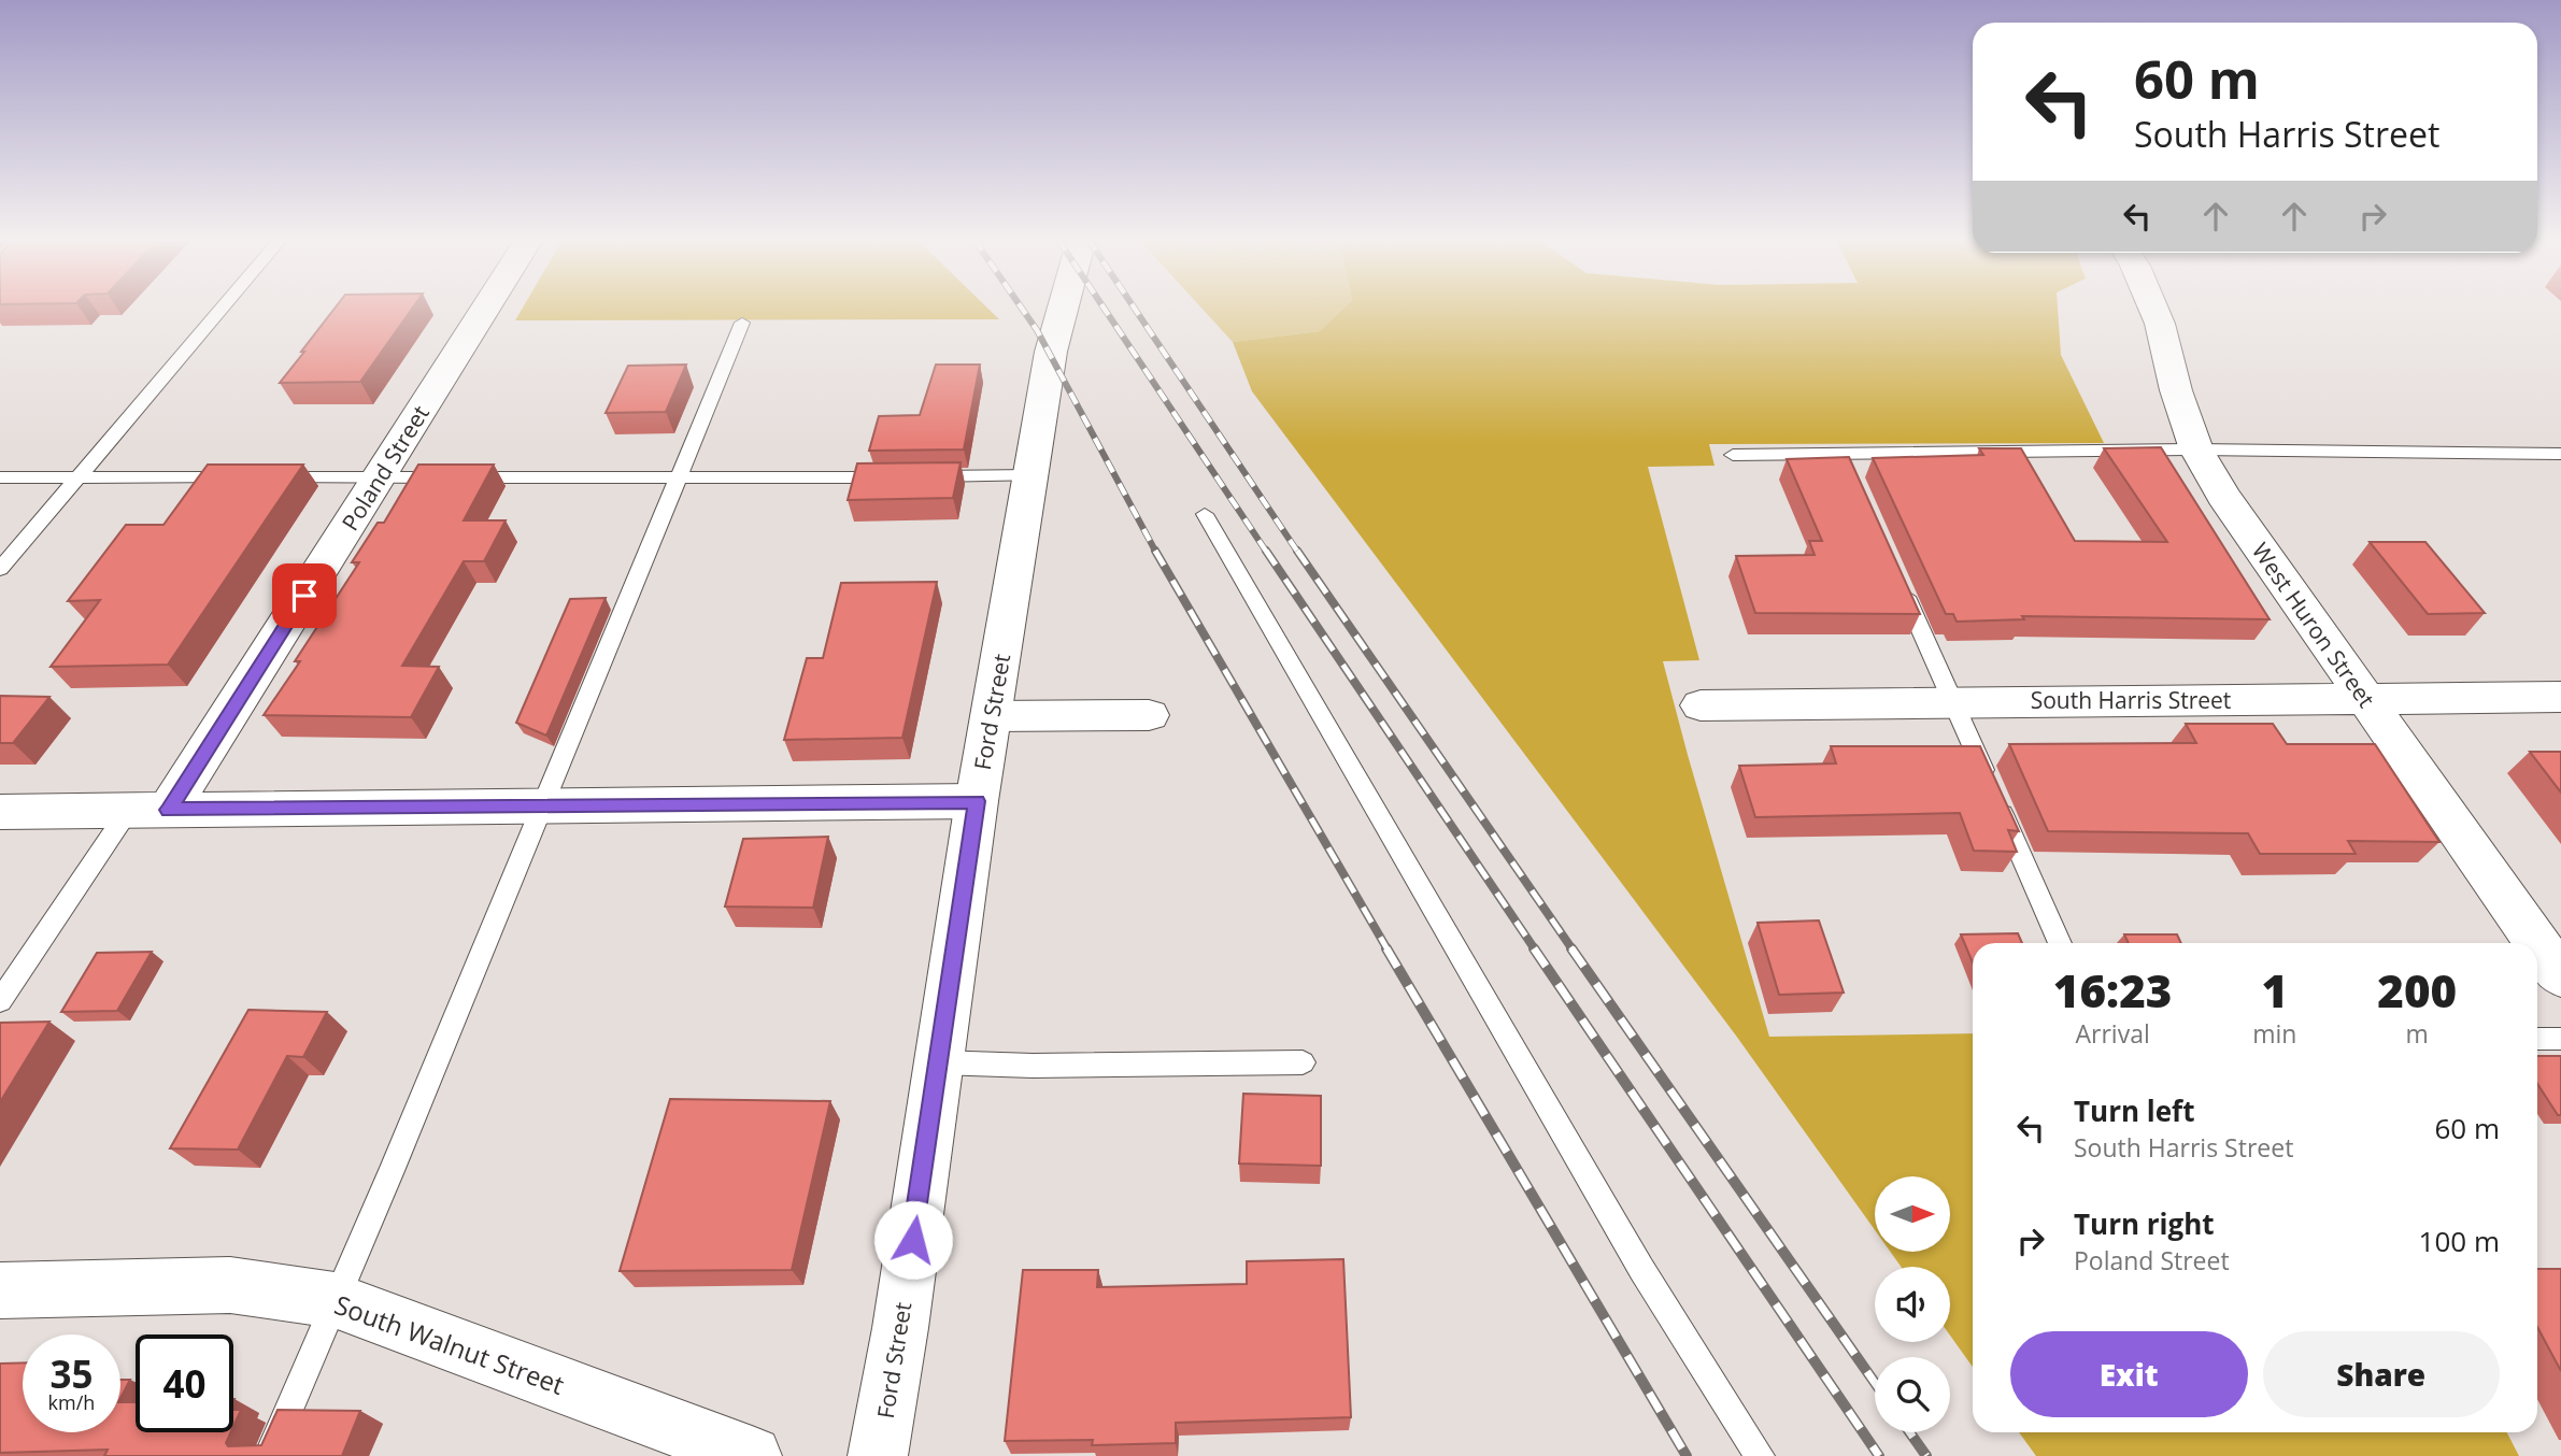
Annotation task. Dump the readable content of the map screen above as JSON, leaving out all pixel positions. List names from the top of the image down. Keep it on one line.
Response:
{"streets":{"street":["Poland Street","West Huron Street","South Harris Street","Ford Street","South Walnut Street"]},"crossings":[["West Huron Street","South Harris Street"]],"north":"right","page":{"turn":["60 m","South Harris Street"],"eta":["16:23","Arrival","1","min","200","m"],"list":[{"name":"Turn left","note":"South Harris Street","value":"60 m"},{"name":"Turn right","note":"Poland Street","value":"100 m"}],"buttons":["Exit","Share"],"speed":"35 km/h","limit":"40"}}
